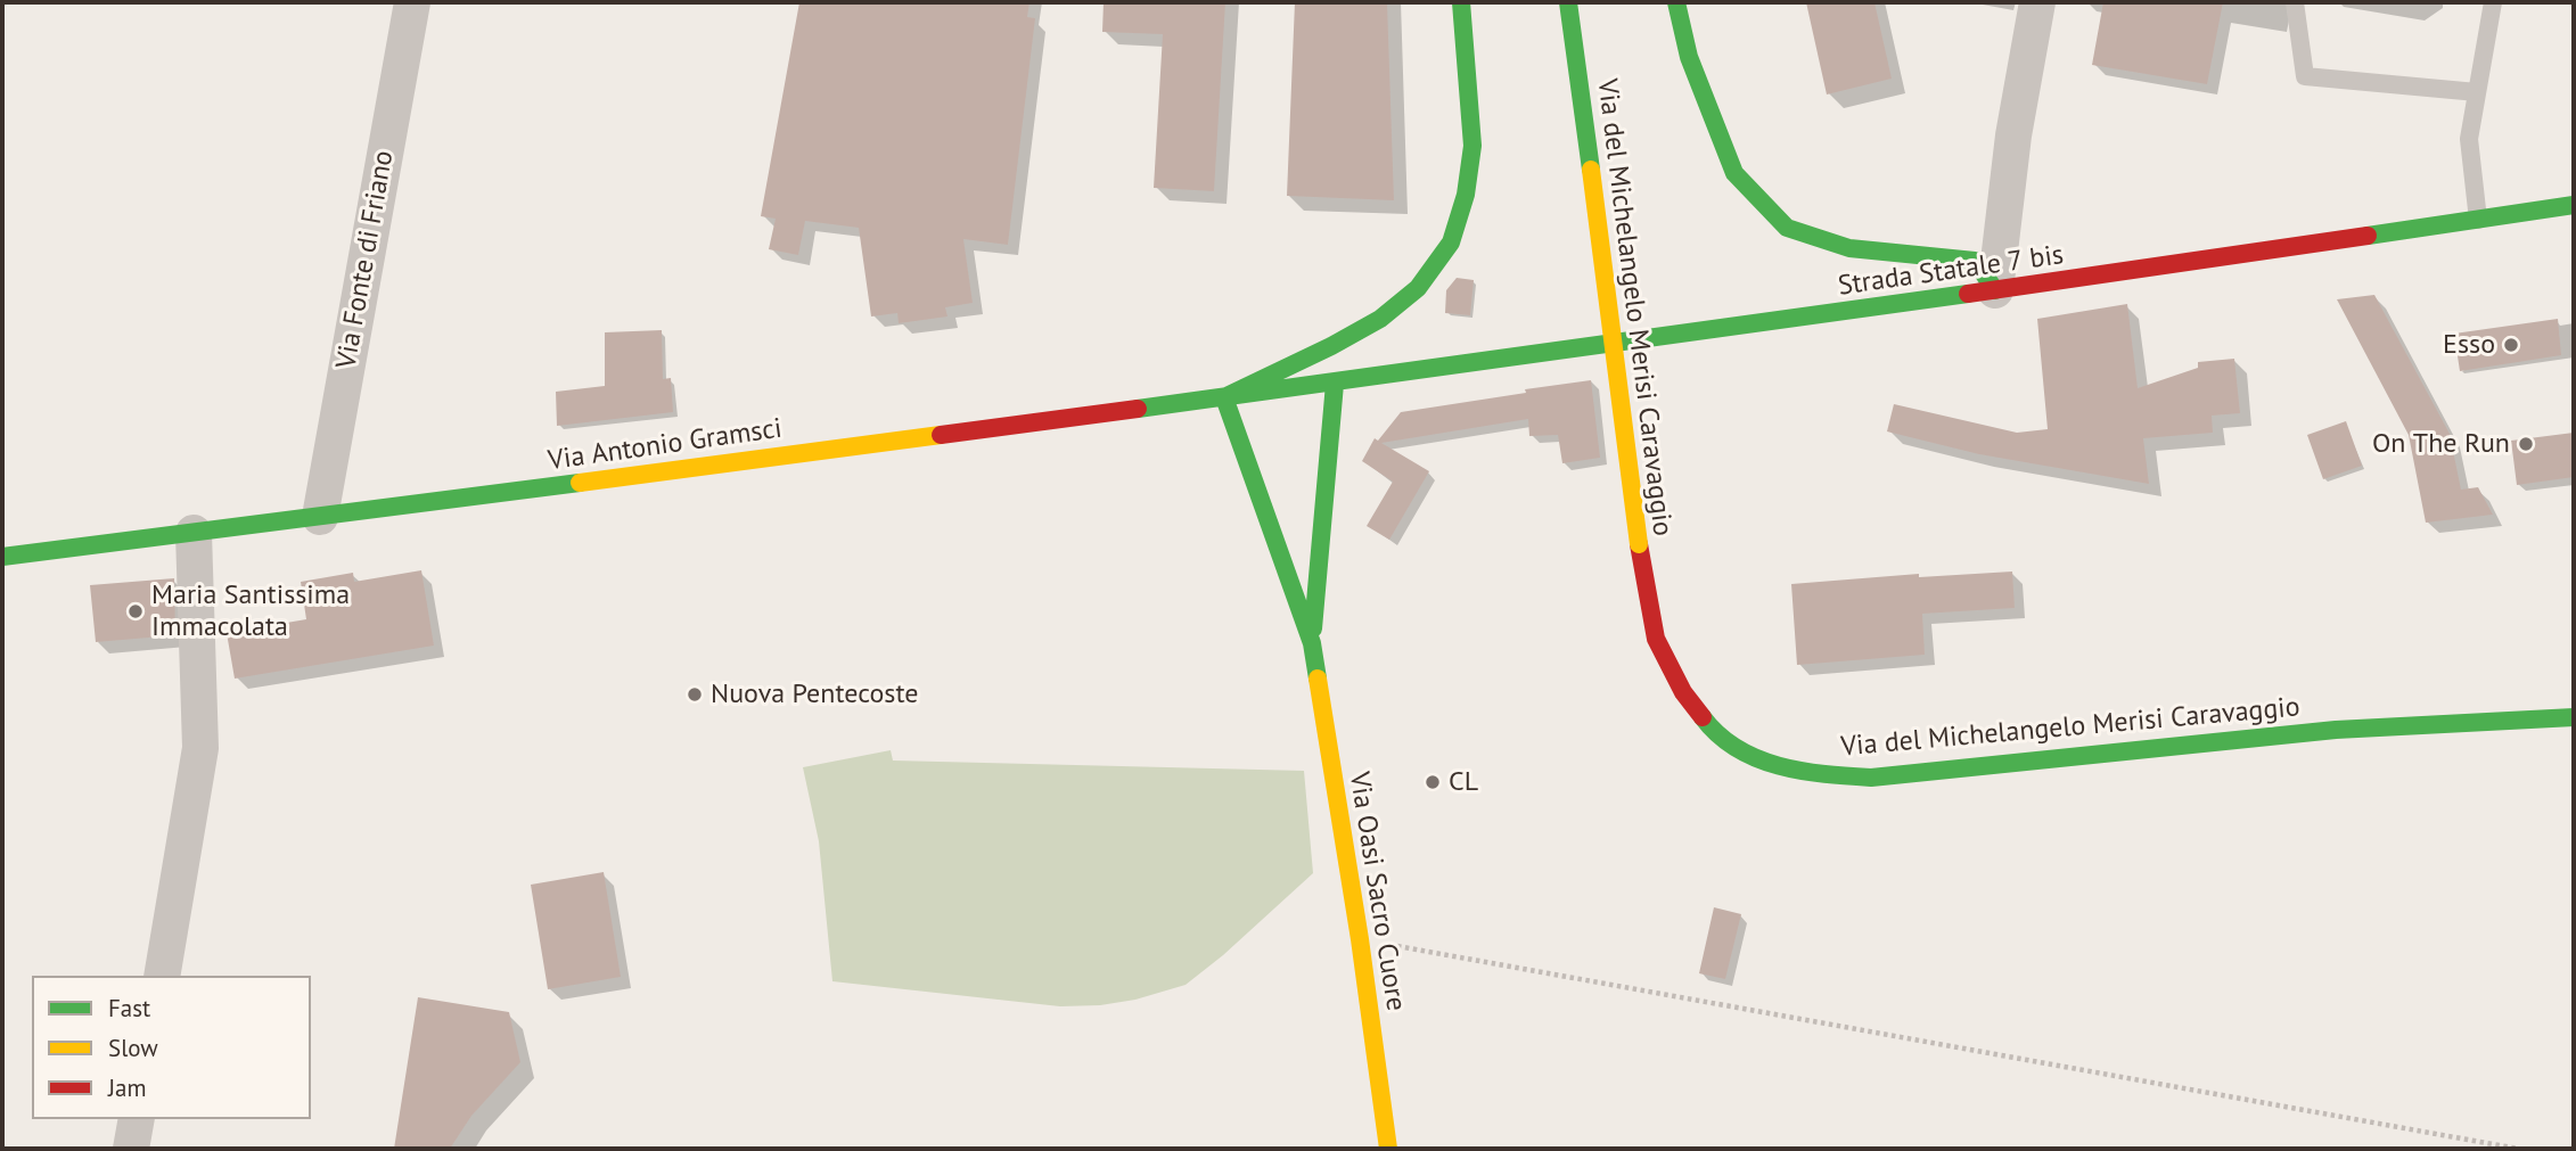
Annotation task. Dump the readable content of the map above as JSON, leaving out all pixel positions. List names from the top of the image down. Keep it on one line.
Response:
{"streets":{"street":["Via Fonte di Friano","Strada Statale 7 bis","Via del Michelangelo Merisi Caravaggio","Via Antonio Gramsci","Via Oasi Sacro Cuore"]},"crossings":[["Via Fonte di Friano","Via Antonio Gramsci"],["Strada Statale 7 bis","Via Antonio Gramsci"],["Strada Statale 7 bis","Via Oasi Sacro Cuore"],["Via Antonio Gramsci","Via Oasi Sacro Cuore"]],"places":["Esso","On The Run","Maria Santissima Immacolata","Nuova Pentecoste","CL"],"legend":["Fast","Slow","Jam"]}
